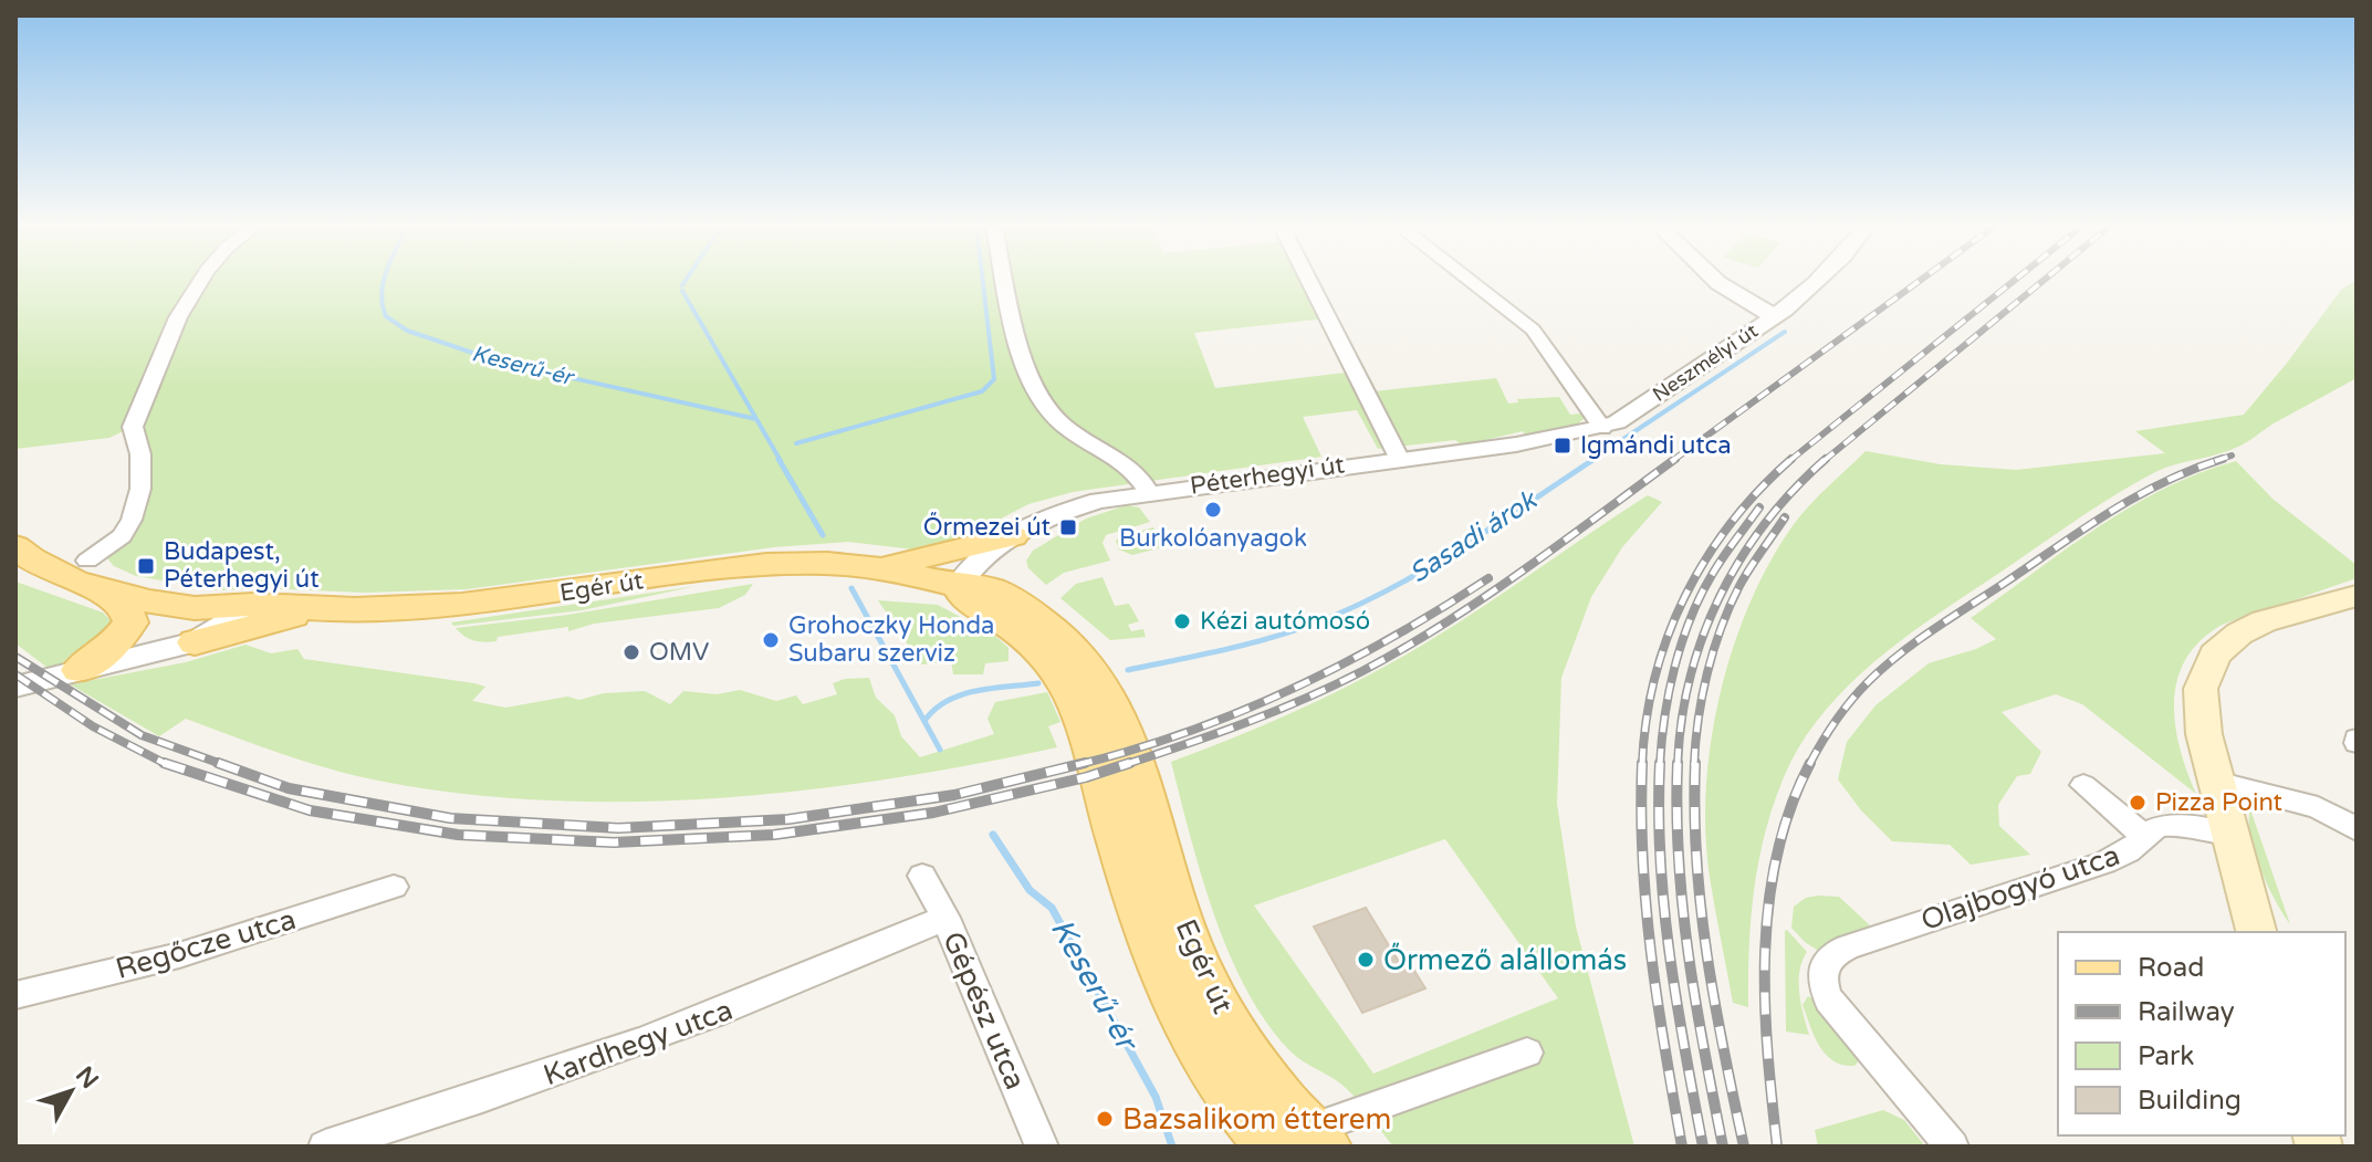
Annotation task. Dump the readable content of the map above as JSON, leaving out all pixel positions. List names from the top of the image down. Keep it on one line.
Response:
{"streets":{"main road":["Egér út"],"street":["Neszmélyi út","Péterhegyi út","Olajbogyó utca","Regőcze utca","Gépész utca","Kardhegy utca"]},"crossings":[["Neszmélyi út","Péterhegyi út"],["Péterhegyi út","Egér út"],["Gépész utca","Kardhegy utca"]],"water":["Keserű-ér","Sasadi árok"],"places":{"transit":["Igmándi utca","Őrmezei út","Budapest, Péterhegyi út"],"other":["Burkolóanyagok","Kézi autómosó","Grohoczky Honda Subaru szerviz","OMV","Pizza Point","Őrmező alállomás","Bazsalikom étterem"]},"legend":["Road","Railway","Park","Building"],"north":"top right"}
